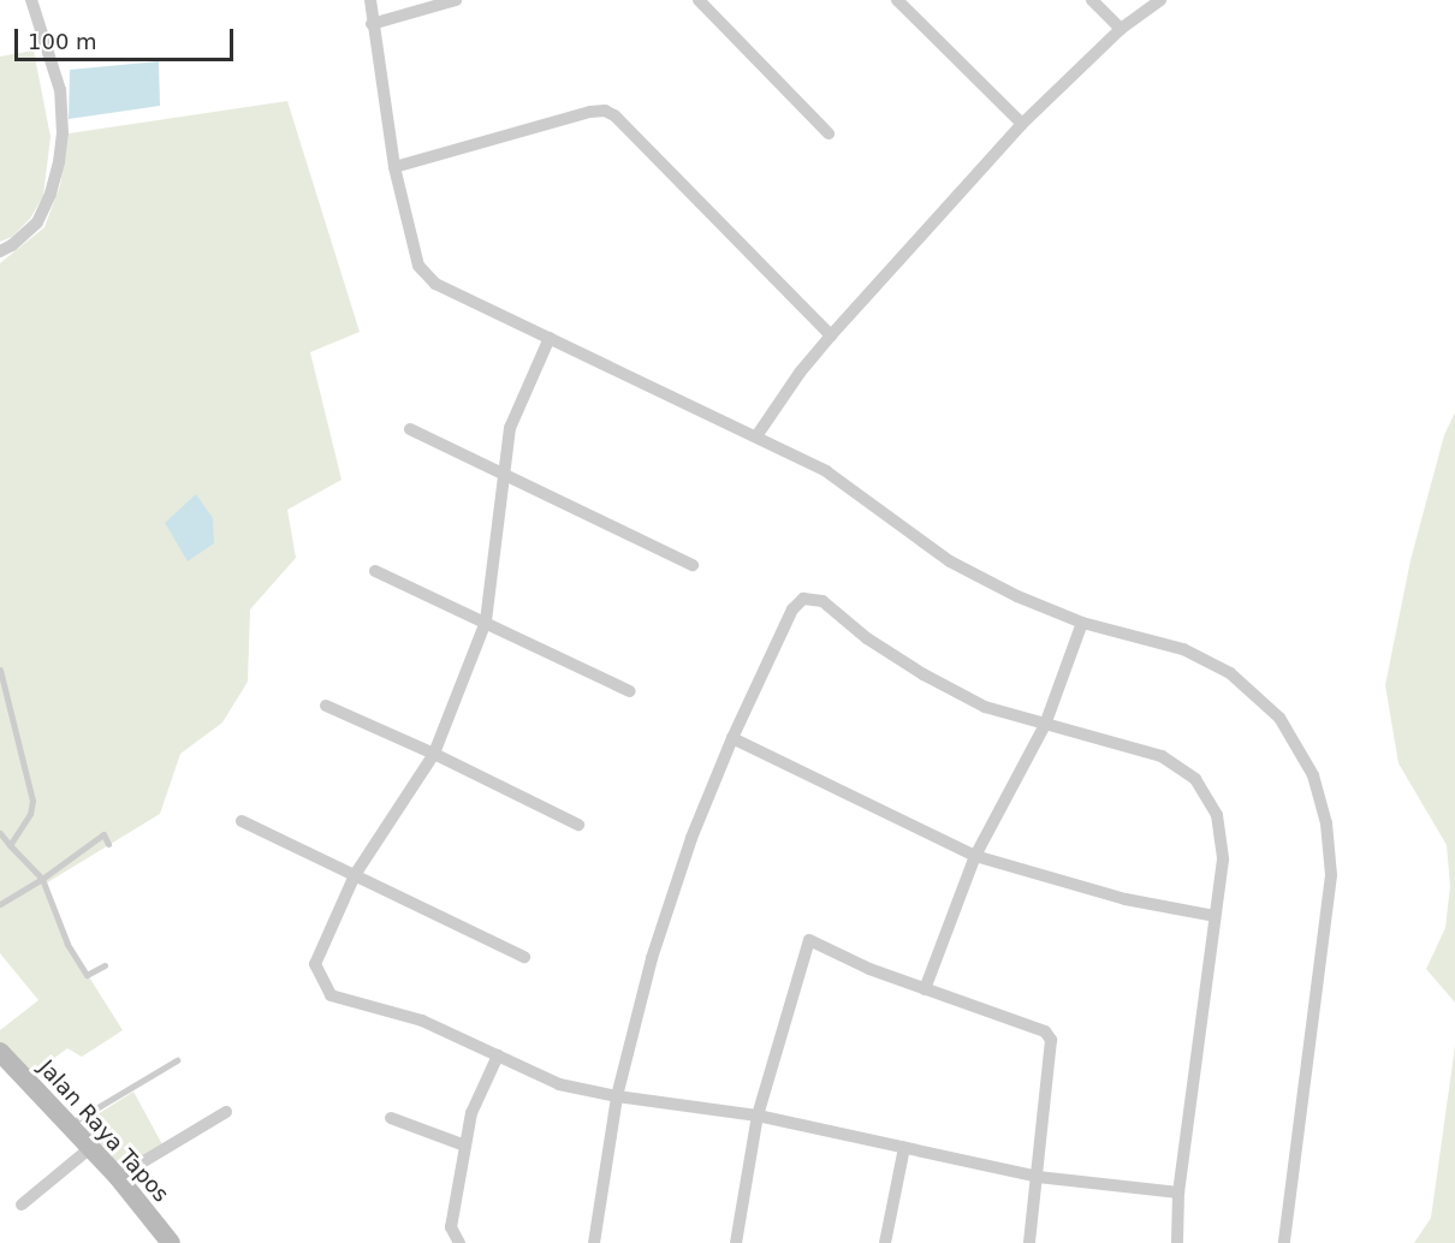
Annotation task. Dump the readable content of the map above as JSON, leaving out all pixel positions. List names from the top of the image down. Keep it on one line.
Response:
{"streets":{"main road":["Jalan Raya Tapos"]},"scale_bar":"100 m"}
